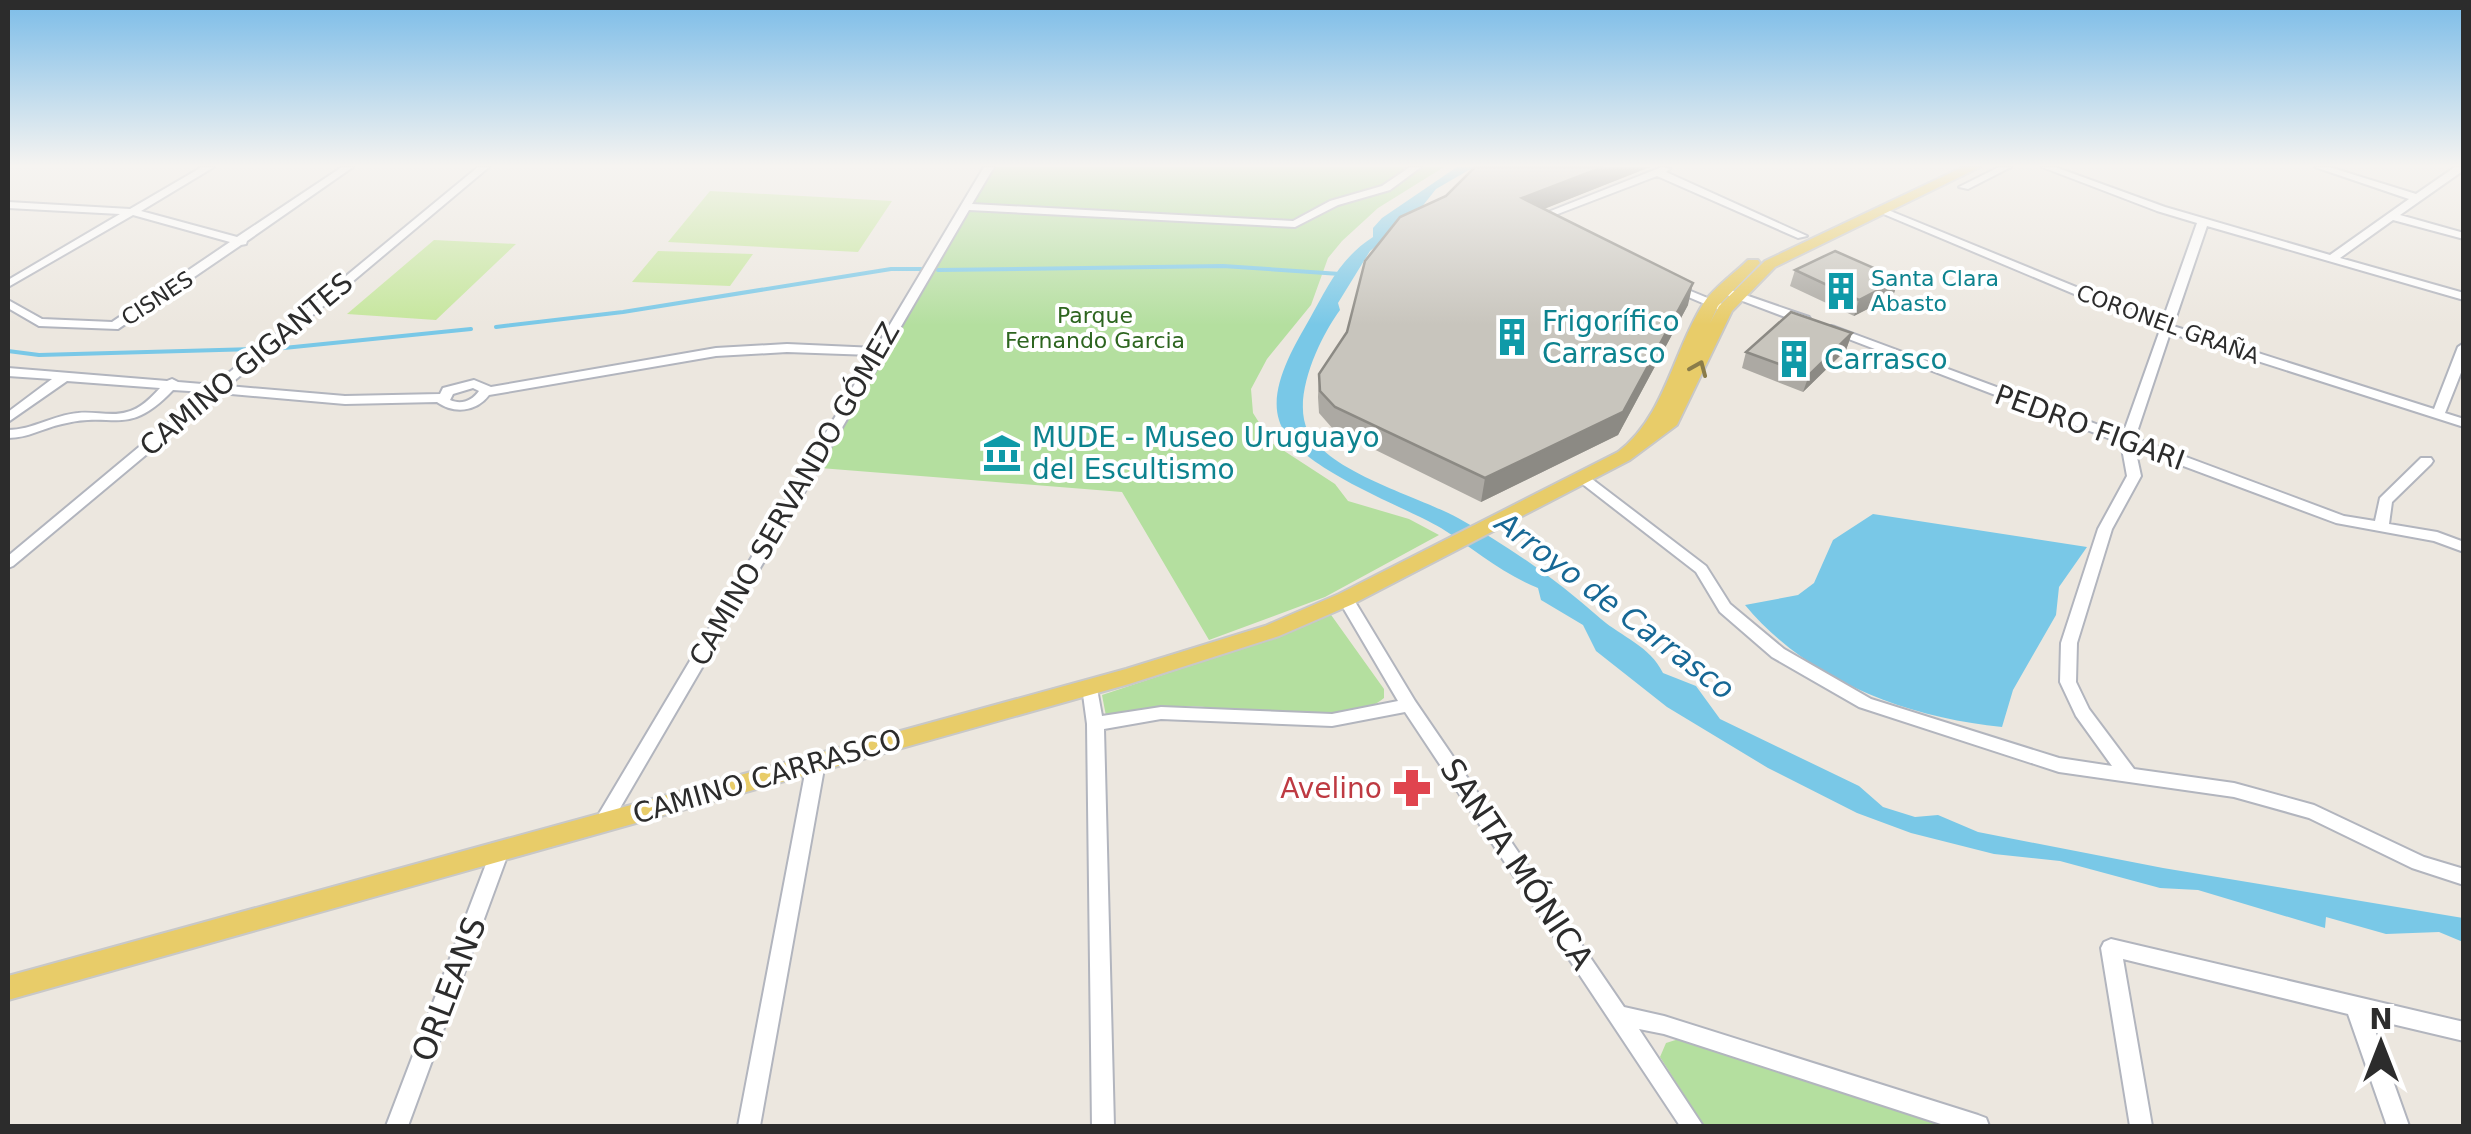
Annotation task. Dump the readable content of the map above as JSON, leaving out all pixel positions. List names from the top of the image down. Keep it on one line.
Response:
{"streets":{"main road":["CAMINO CARRASCO"],"street":["CISNES","CORONEL GRAÑA","CAMINO GIGANTES","PEDRO FIGARI","CAMINO SERVANDO GÓMEZ","SANTA MÓNICA","ORLEANS"]},"crossings":[["PEDRO FIGARI","CAMINO CARRASCO"],["CAMINO SERVANDO GÓMEZ","CAMINO CARRASCO"],["CAMINO CARRASCO","SANTA MÓNICA"],["CAMINO CARRASCO","ORLEANS"]],"water":["Arroyo de Carrasco"],"parks":["Parque Fernando Garcia"],"places":{"building":["Santa Clara Abasto","Frigorífico Carrasco","Carrasco"],"museum":["MUDE - Museo Uruguayo del Escultismo"],"pharmacy":["Avelino"]},"north":"top"}
